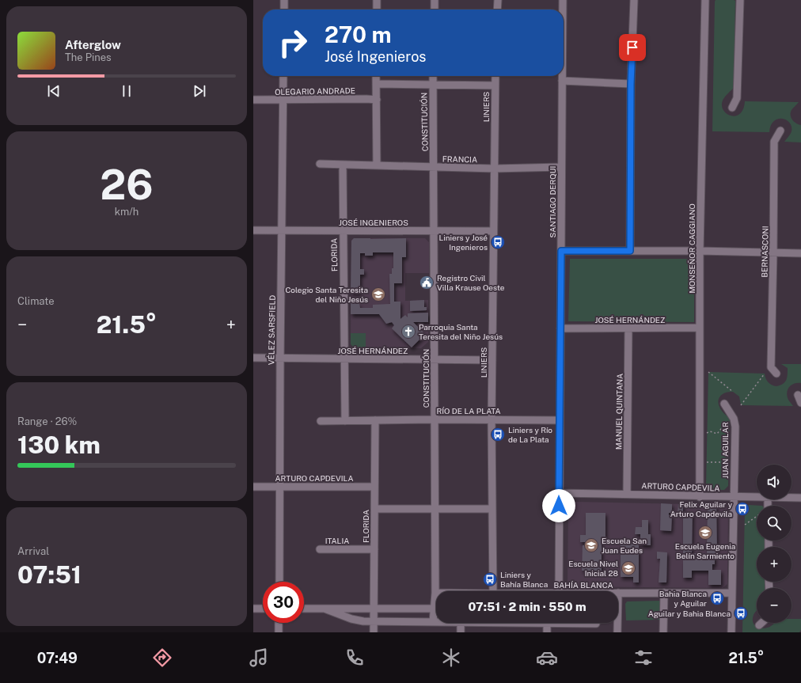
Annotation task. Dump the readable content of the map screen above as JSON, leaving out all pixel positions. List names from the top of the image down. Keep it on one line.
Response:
{"streets":{"street":["OLEGARIO ANDRADE","LINIERS","CONSTITUCIÓN","FRANCIA","SANTIAGO DERQUI","JOSÉ INGENIEROS","MONSEÑOR CAGGIANO","BERNASCONI","FLORIDA","JOSÉ HERNÁNDEZ","VÉLEZ SARSFIELD","RÍO DE LA PLATA","MANUEL QUINTANA","JUAN AGUILAR","ARTURO CAPDEVILA","ITALIA","BAHÍA BLANCA"]},"crossings":[["OLEGARIO ANDRADE","VÉLEZ SARSFIELD"],["LINIERS","FRANCIA"],["LINIERS","JOSÉ INGENIEROS"],["LINIERS","JOSÉ HERNÁNDEZ"],["LINIERS","RÍO DE LA PLATA"],["CONSTITUCIÓN","FRANCIA"],["CONSTITUCIÓN","JOSÉ INGENIEROS"],["CONSTITUCIÓN","JOSÉ HERNÁNDEZ"],["CONSTITUCIÓN","RÍO DE LA PLATA"],["FRANCIA","SANTIAGO DERQUI"],["FRANCIA","FLORIDA"],["SANTIAGO DERQUI","JOSÉ HERNÁNDEZ"],["SANTIAGO DERQUI","RÍO DE LA PLATA"],["SANTIAGO DERQUI","ARTURO CAPDEVILA"],["JOSÉ INGENIEROS","FLORIDA"],["JOSÉ INGENIEROS","VÉLEZ SARSFIELD"],["MONSEÑOR CAGGIANO","JOSÉ HERNÁNDEZ"],["MONSEÑOR CAGGIANO","ARTURO CAPDEVILA"],["FLORIDA","JOSÉ HERNÁNDEZ"],["FLORIDA","RÍO DE LA PLATA"],["FLORIDA","ARTURO CAPDEVILA"],["FLORIDA","ITALIA"],["JOSÉ HERNÁNDEZ","VÉLEZ SARSFIELD"],["JOSÉ HERNÁNDEZ","MANUEL QUINTANA"],["VÉLEZ SARSFIELD","ARTURO CAPDEVILA"],["MANUEL QUINTANA","ARTURO CAPDEVILA"],["JUAN AGUILAR","ARTURO CAPDEVILA"],["JUAN AGUILAR","BAHÍA BLANCA"]],"places":{"bus stop":["Liniers y José Ingenieros","Liniers y Río de La Plata","Felix Aguilar y Arturo Capdevila","Liniers y Bahía Blanca","Bahia Blanca y Aguilar","Aguilar y Bahia Blanca"],"public building":["Registro Civil Villa Krause Oeste"],"school or university":["Colegio Santa Teresita del Niño Jesús","Escuela Eugenia Belín Sarmiento","Escuela San Juan Eudes","Escuela Nivel Inicial 28"],"church":["Parroquia Santa Teresita del Niño Jesús"]},"page":{"turn":["270 m","José Ingenieros"],"song":["Afterglow","The Pines"],"tile":[["26","km/h"],"Climate",["Range · 26%","130 km"],["Arrival","07:51"]],"heat":["−","21.5°","+"],"map_buttons":["+","−"],"limit":"30","trip":"07:51 · 2 min · 550 m","tabs":["07:49","21.5°"]}}
